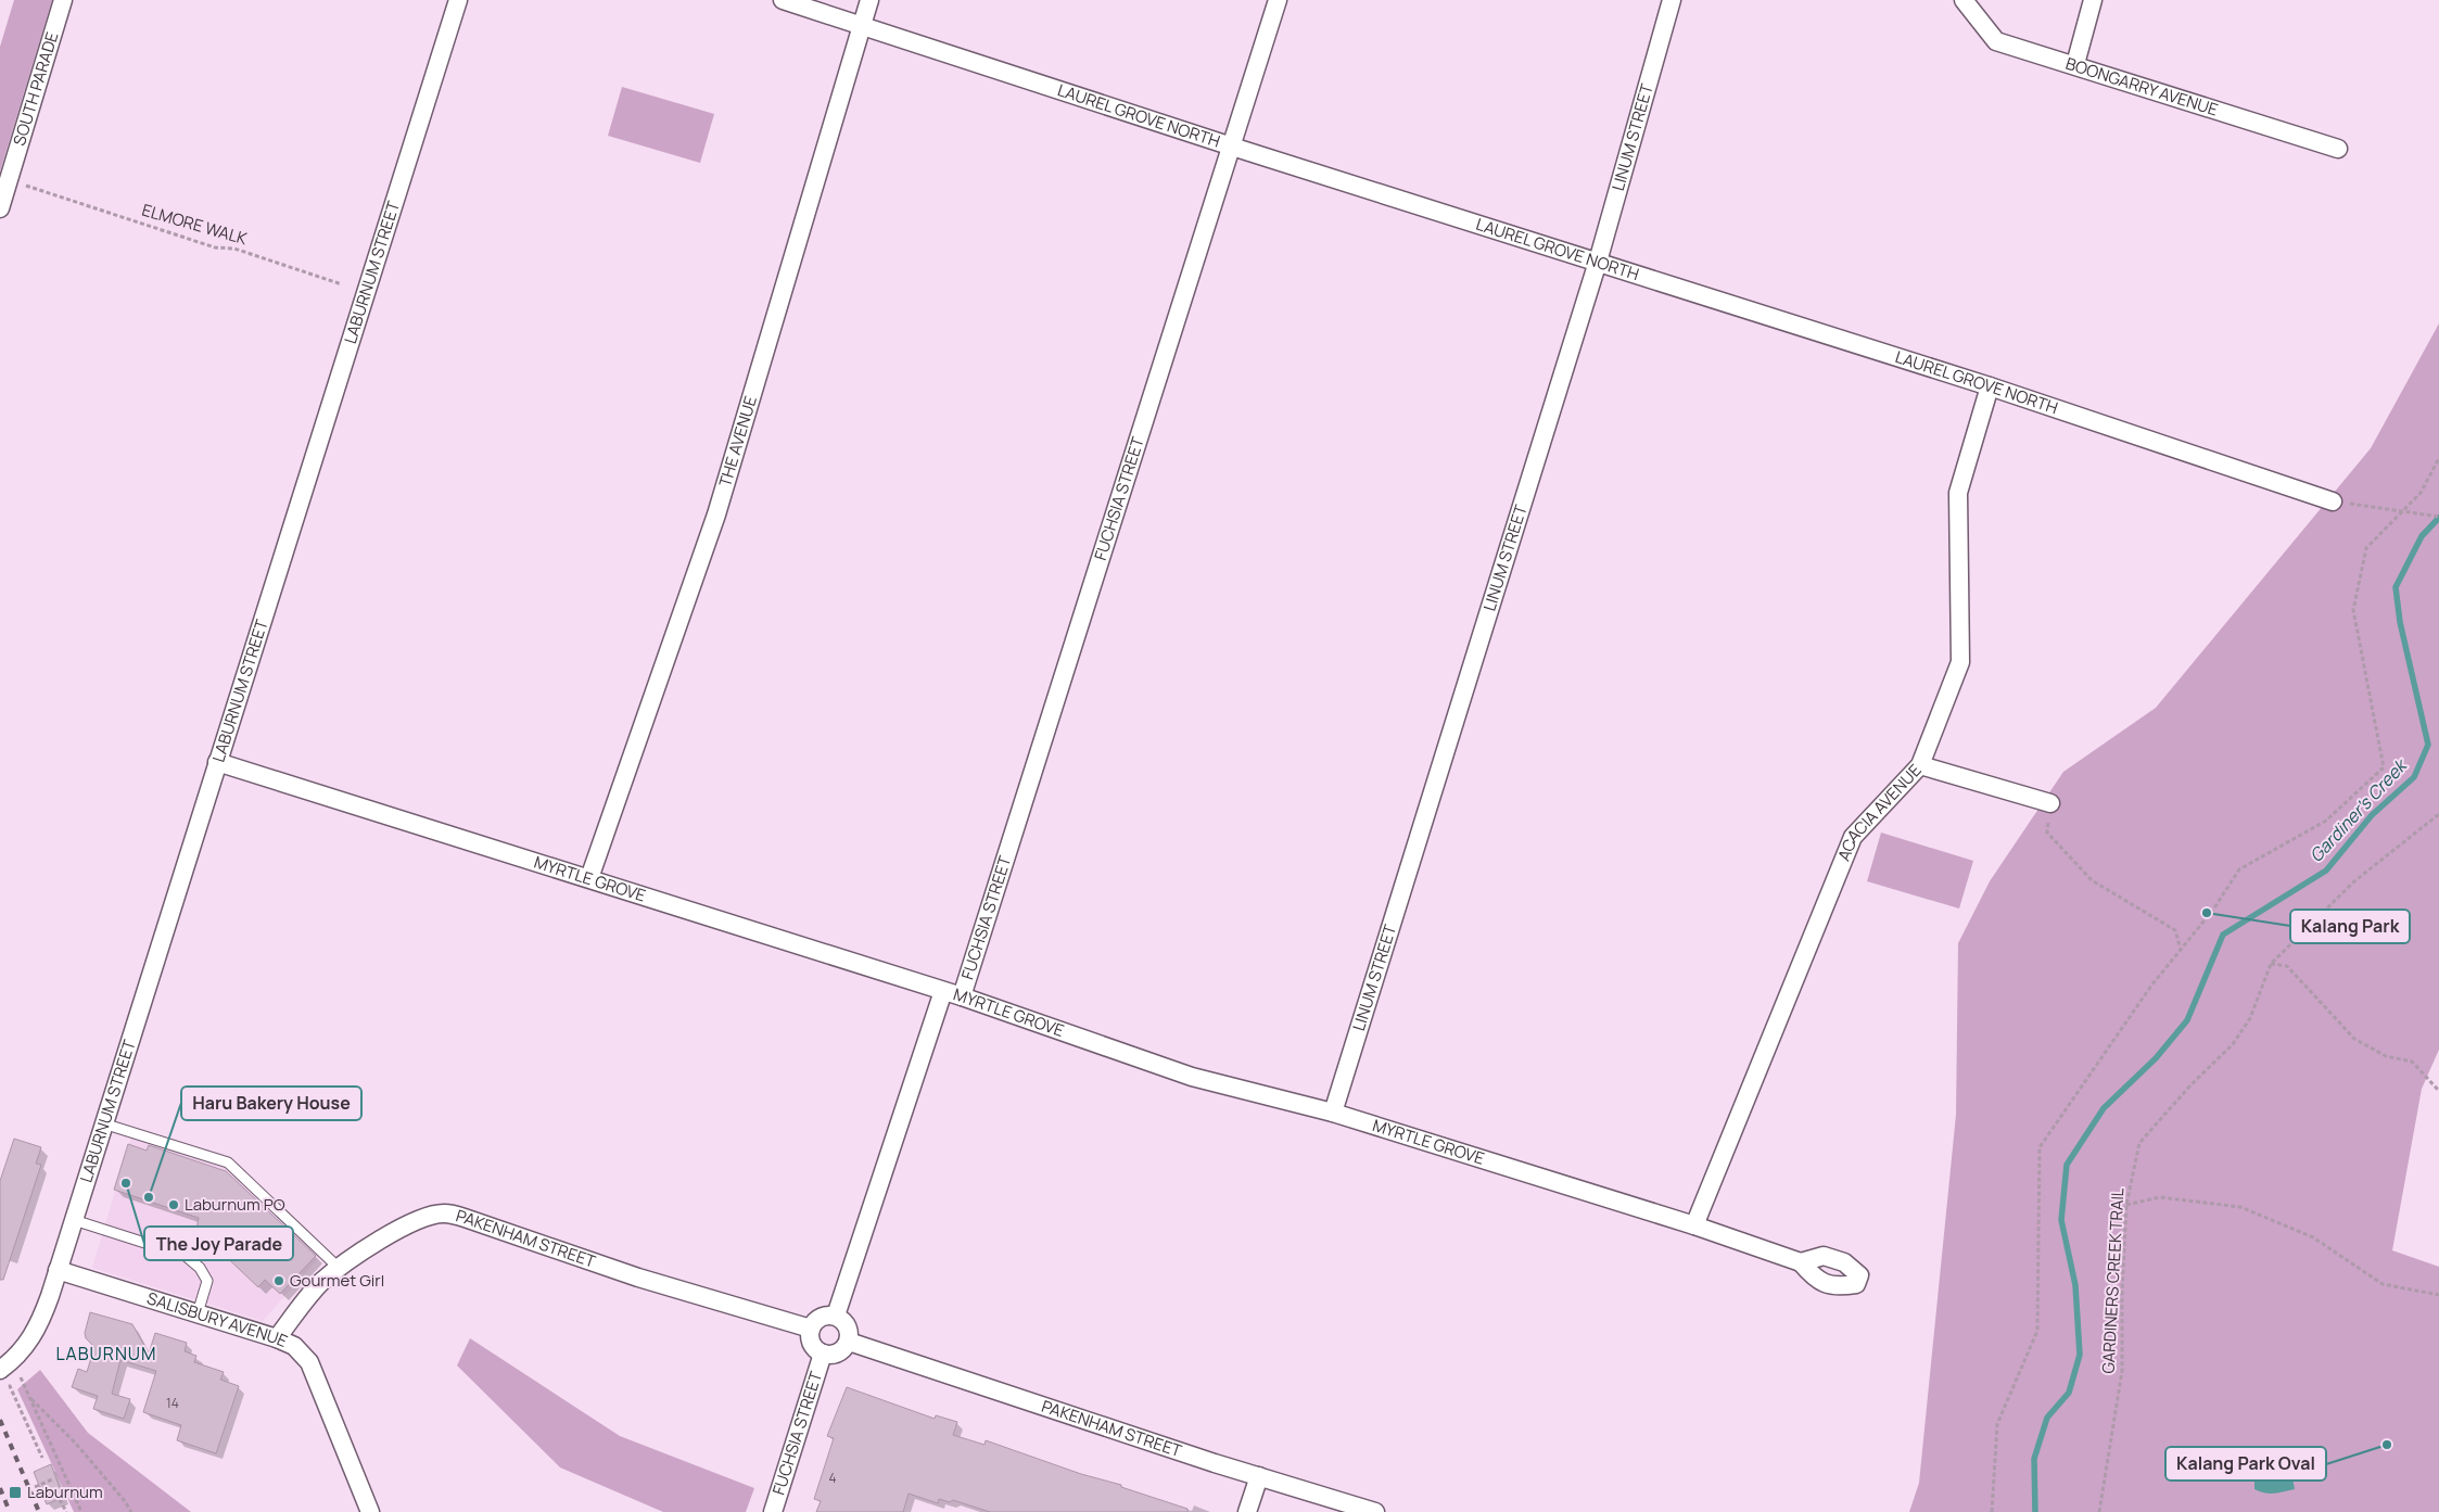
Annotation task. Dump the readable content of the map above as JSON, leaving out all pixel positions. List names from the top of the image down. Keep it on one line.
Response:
{"streets":{"street":["BOONGARRY AVENUE","SOUTH PARADE","LAUREL GROVE NORTH","LINUM STREET","LABURNUM STREET","THE AVENUE","FUCHSIA STREET","ACACIA AVENUE","MYRTLE GROVE","PAKENHAM STREET","SALISBURY AVENUE"],"path":["ELMORE WALK","GARDINERS CREEK TRAIL"]},"crossings":[["SOUTH PARADE","ELMORE WALK"],["LAUREL GROVE NORTH","LINUM STREET"],["LAUREL GROVE NORTH","THE AVENUE"],["LAUREL GROVE NORTH","FUCHSIA STREET"],["LAUREL GROVE NORTH","ACACIA AVENUE"],["LINUM STREET","MYRTLE GROVE"],["LABURNUM STREET","MYRTLE GROVE"],["LABURNUM STREET","SALISBURY AVENUE"],["THE AVENUE","MYRTLE GROVE"],["FUCHSIA STREET","MYRTLE GROVE"],["FUCHSIA STREET","PAKENHAM STREET"],["ACACIA AVENUE","MYRTLE GROVE"],["PAKENHAM STREET","SALISBURY AVENUE"]],"districts":["LABURNUM"],"water":["Gardiner's Creek"],"places":{"other":["Kalang Park","The Joy Parade","Haru Bakery House","Laburnum PO","Gourmet Girl","Kalang Park Oval"],"transit":["Laburnum"]},"house_numbers":["14","4"]}
